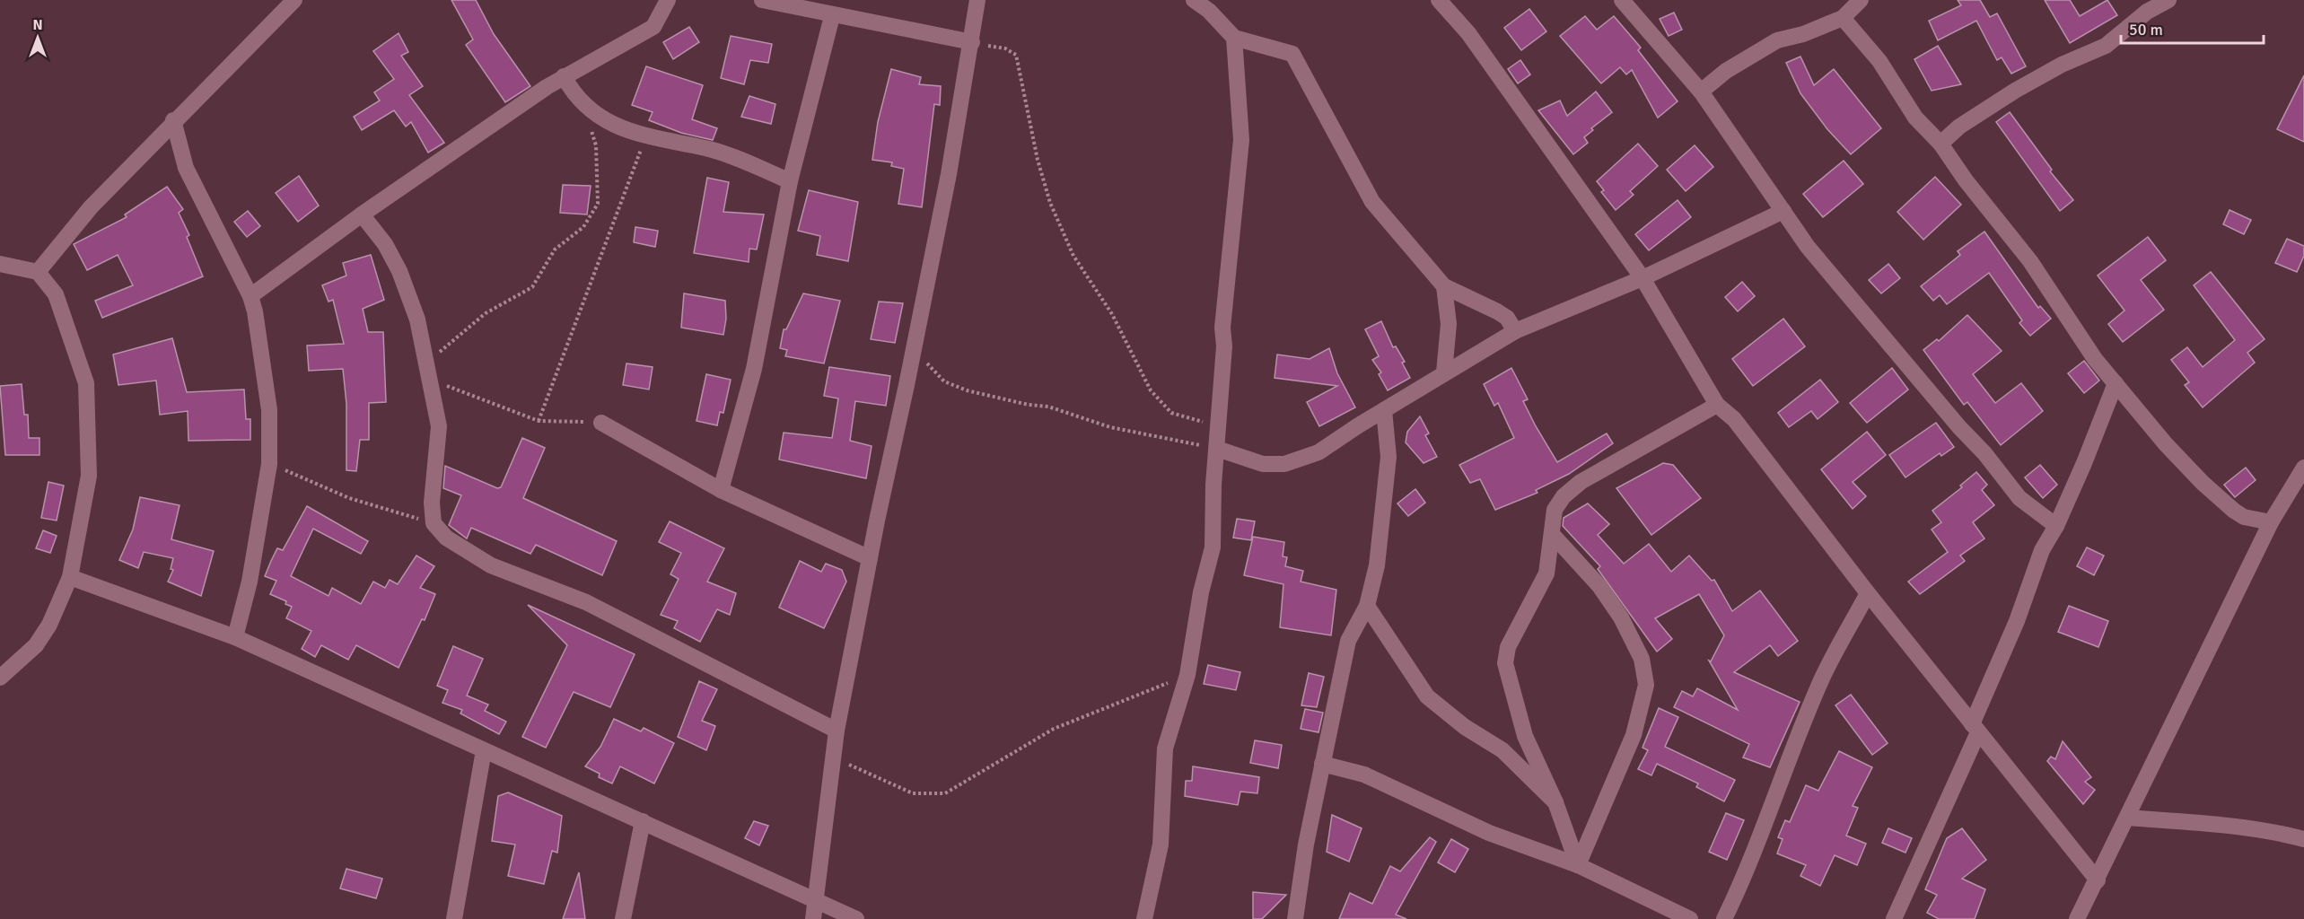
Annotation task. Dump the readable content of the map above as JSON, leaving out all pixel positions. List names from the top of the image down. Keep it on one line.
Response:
{"scale_bar":"50 m","north":"top"}
